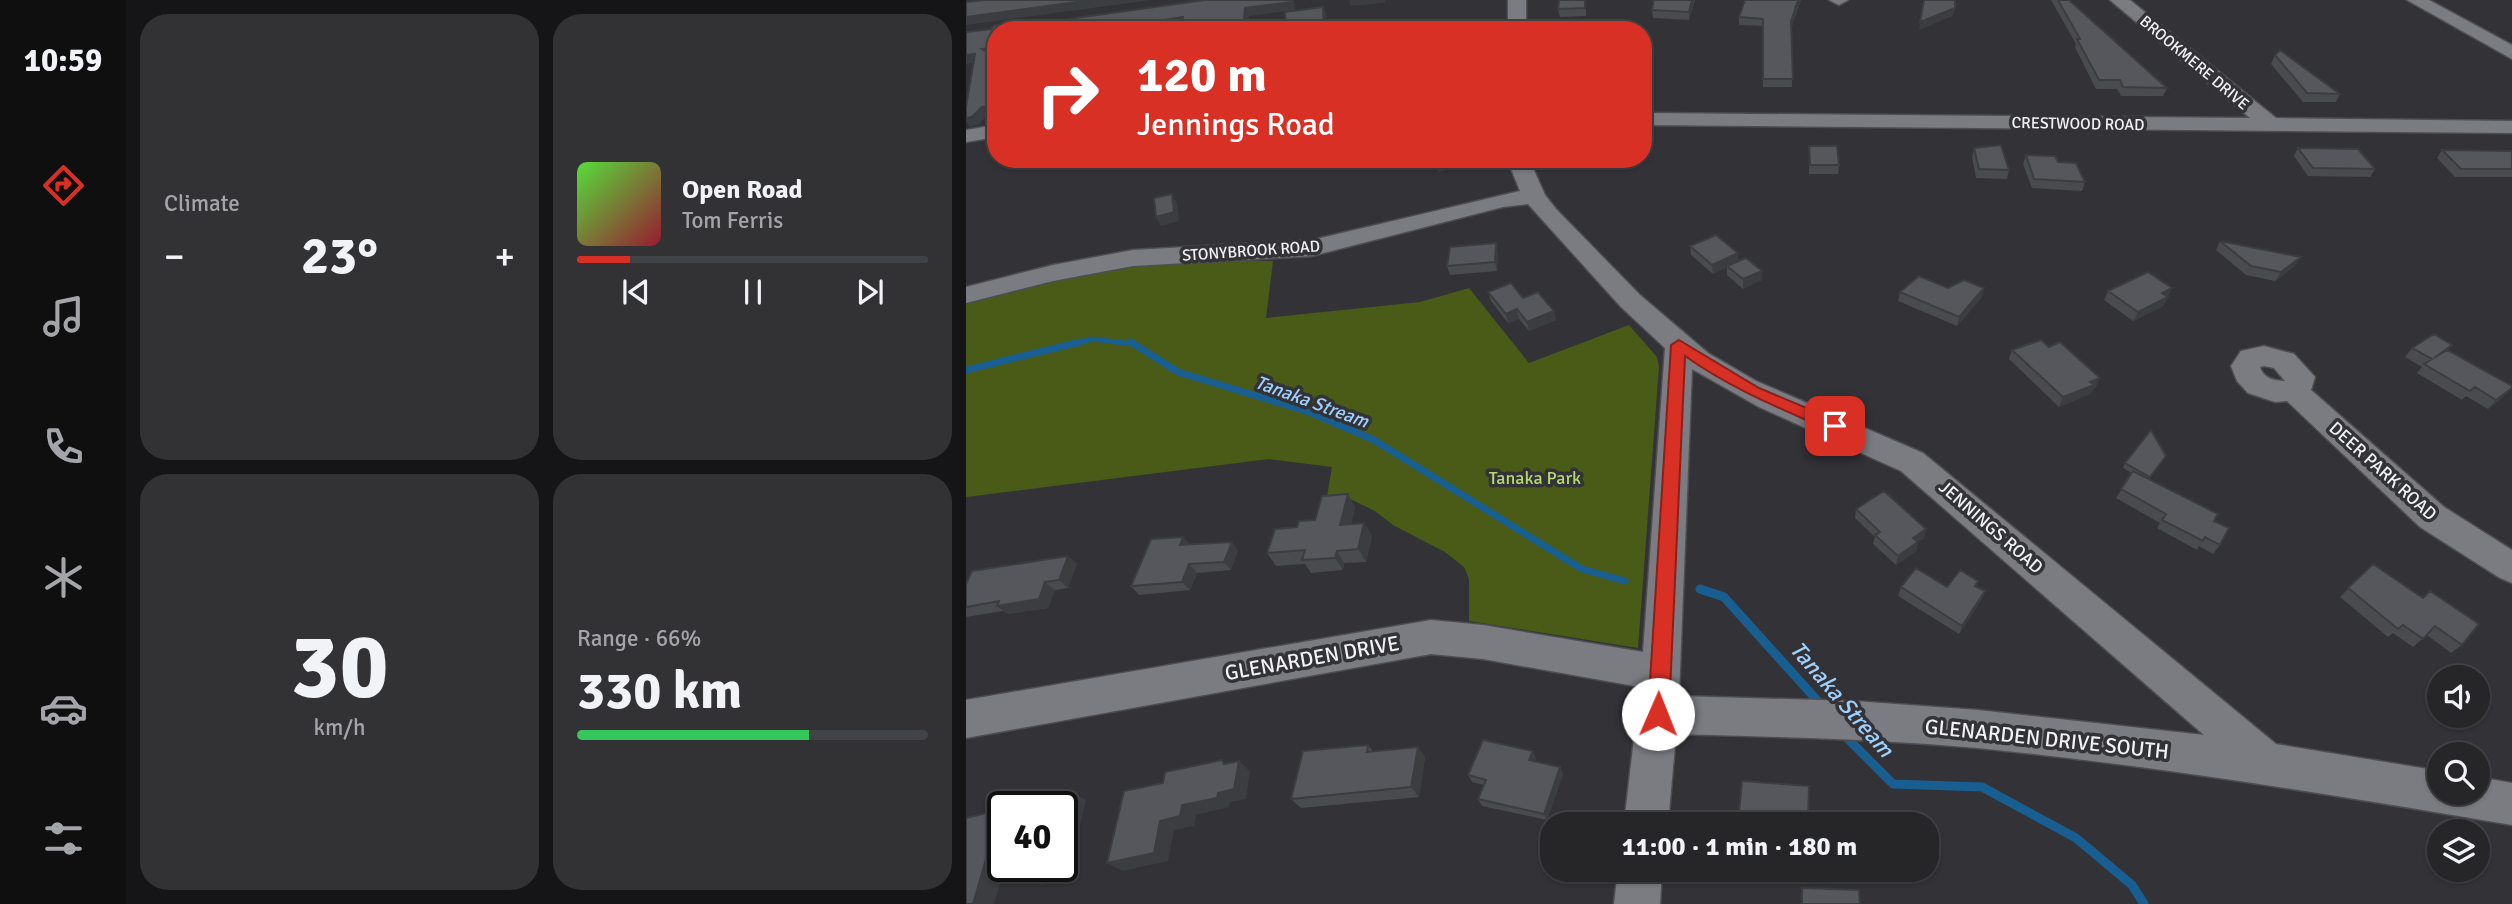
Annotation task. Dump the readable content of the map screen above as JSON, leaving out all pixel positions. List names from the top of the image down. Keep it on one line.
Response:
{"streets":{"street":["BROOKMERE DRIVE","CRESTWOOD ROAD","STONYBROOK ROAD","DEER PARK ROAD","JENNINGS ROAD","GLENARDEN DRIVE","GLENARDEN DRIVE SOUTH"]},"crossings":[["BROOKMERE DRIVE","CRESTWOOD ROAD"],["STONYBROOK ROAD","JENNINGS ROAD"],["JENNINGS ROAD","GLENARDEN DRIVE SOUTH"]],"water":["Tanaka Stream"],"parks":["Tanaka Park"],"page":{"tabs":"10:59","tile":["Climate",["30","km/h"],["Range · 66%","330 km"]],"turn":["120 m","Jennings Road"],"song":["Open Road","Tom Ferris"],"heat":["−","23°","+"],"limit":"40","trip":"11:00 · 1 min · 180 m"}}
